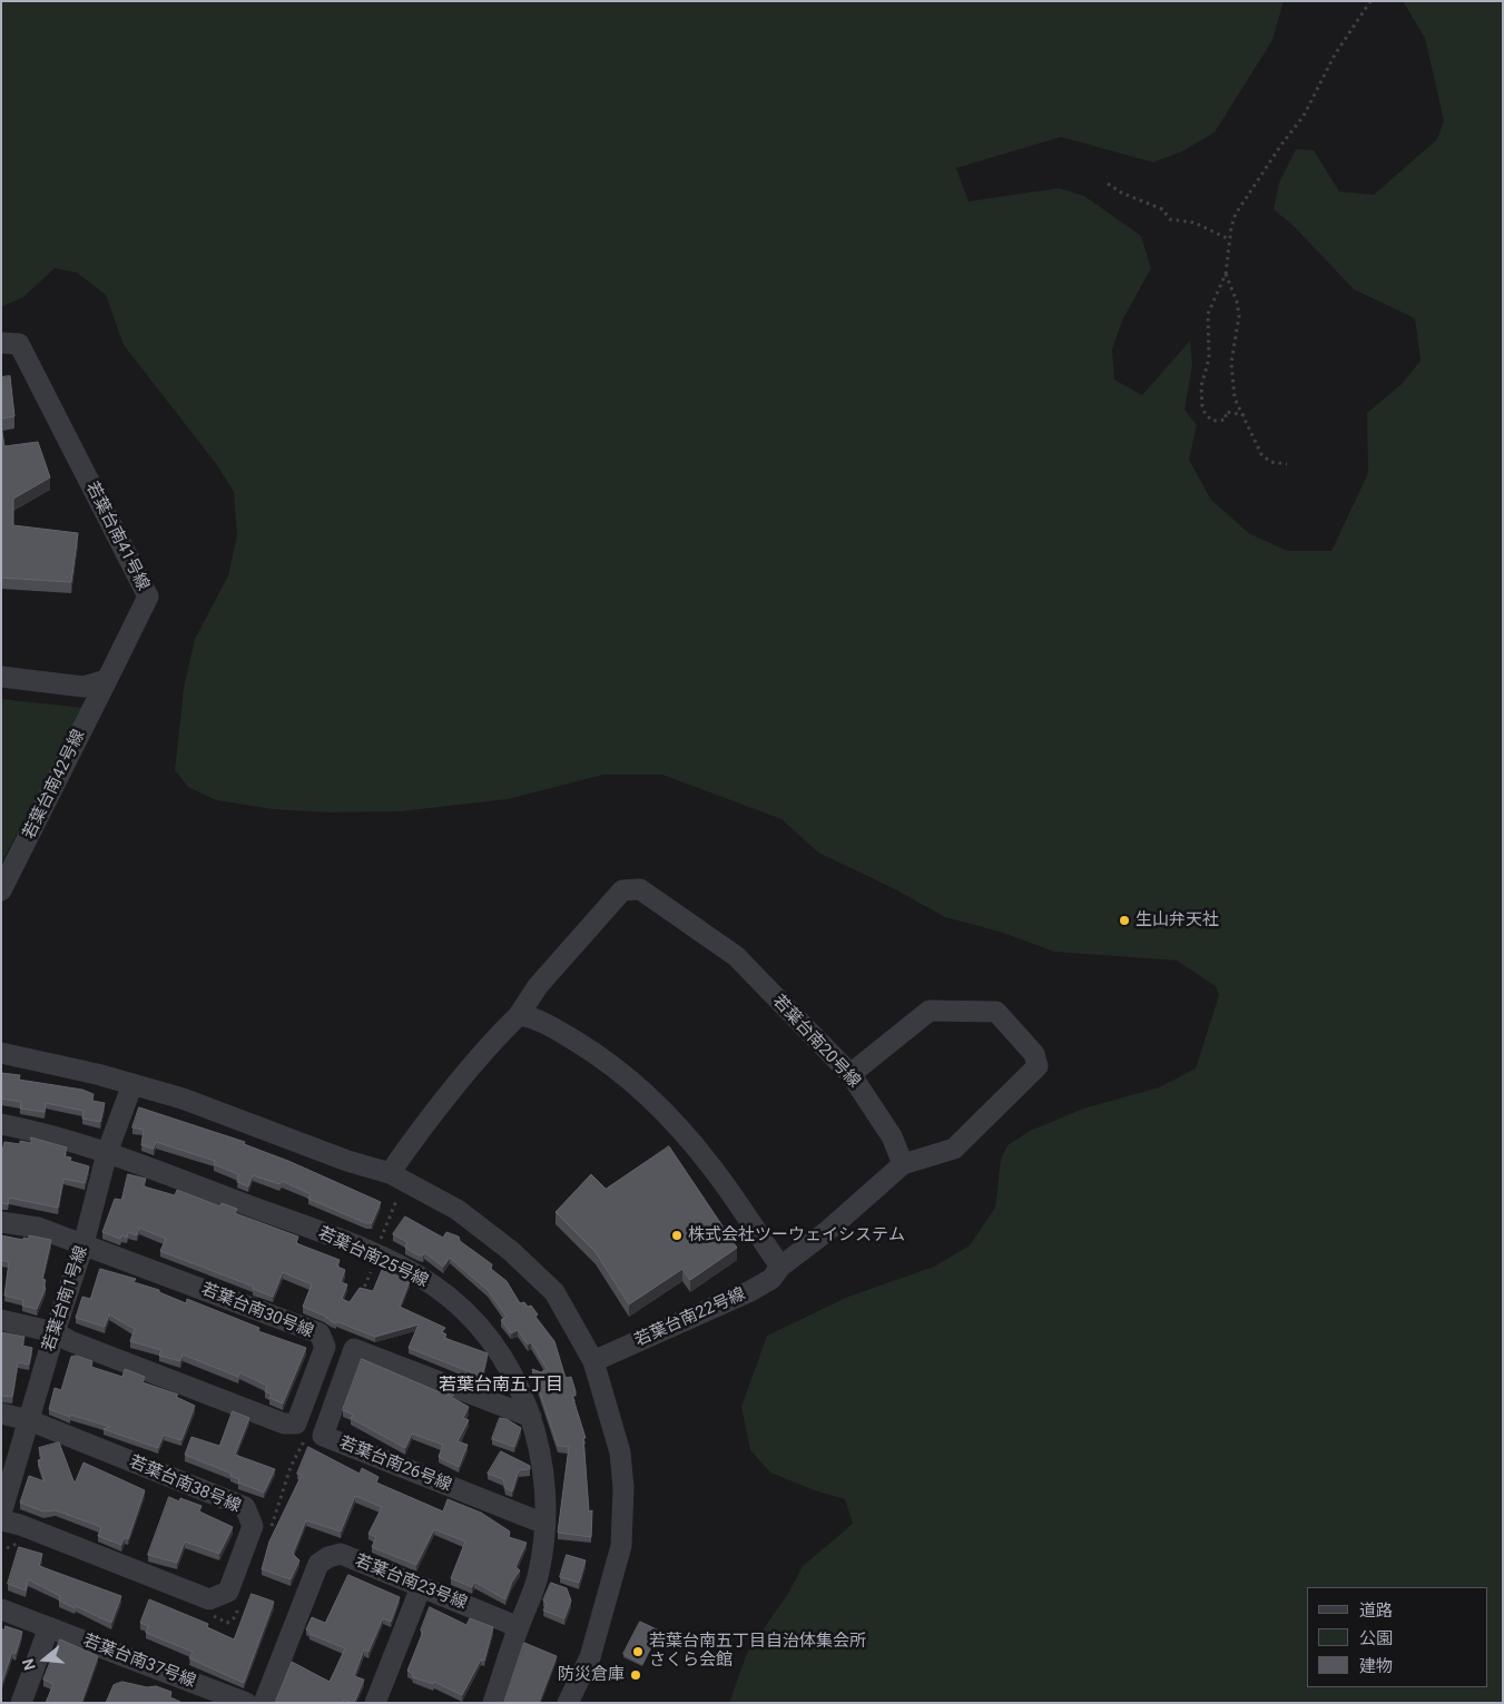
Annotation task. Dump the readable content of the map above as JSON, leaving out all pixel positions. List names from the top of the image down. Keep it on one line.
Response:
{"streets":{"street":["若葉台南41号線","若葉台南42号線","若葉台南20号線","若葉台南25号線","若葉台南1号線","若葉台南30号線","若葉台南22号線","若葉台南26号線","若葉台南38号線","若葉台南23号線","若葉台南37号線"]},"crossings":[["若葉台南41号線","若葉台南42号線"],["若葉台南25号線","若葉台南1号線"],["若葉台南25号線","若葉台南26号線"],["若葉台南25号線","若葉台南23号線"],["若葉台南1号線","若葉台南30号線"],["若葉台南1号線","若葉台南38号線"]],"districts":["若葉台南五丁目"],"places":["生山弁天社","株式会社ツーウェイシステム","若葉台南五丁目自治体集会所 さくら会館","防災倉庫"],"legend":["道路","公園","建物"],"north":"left"}
